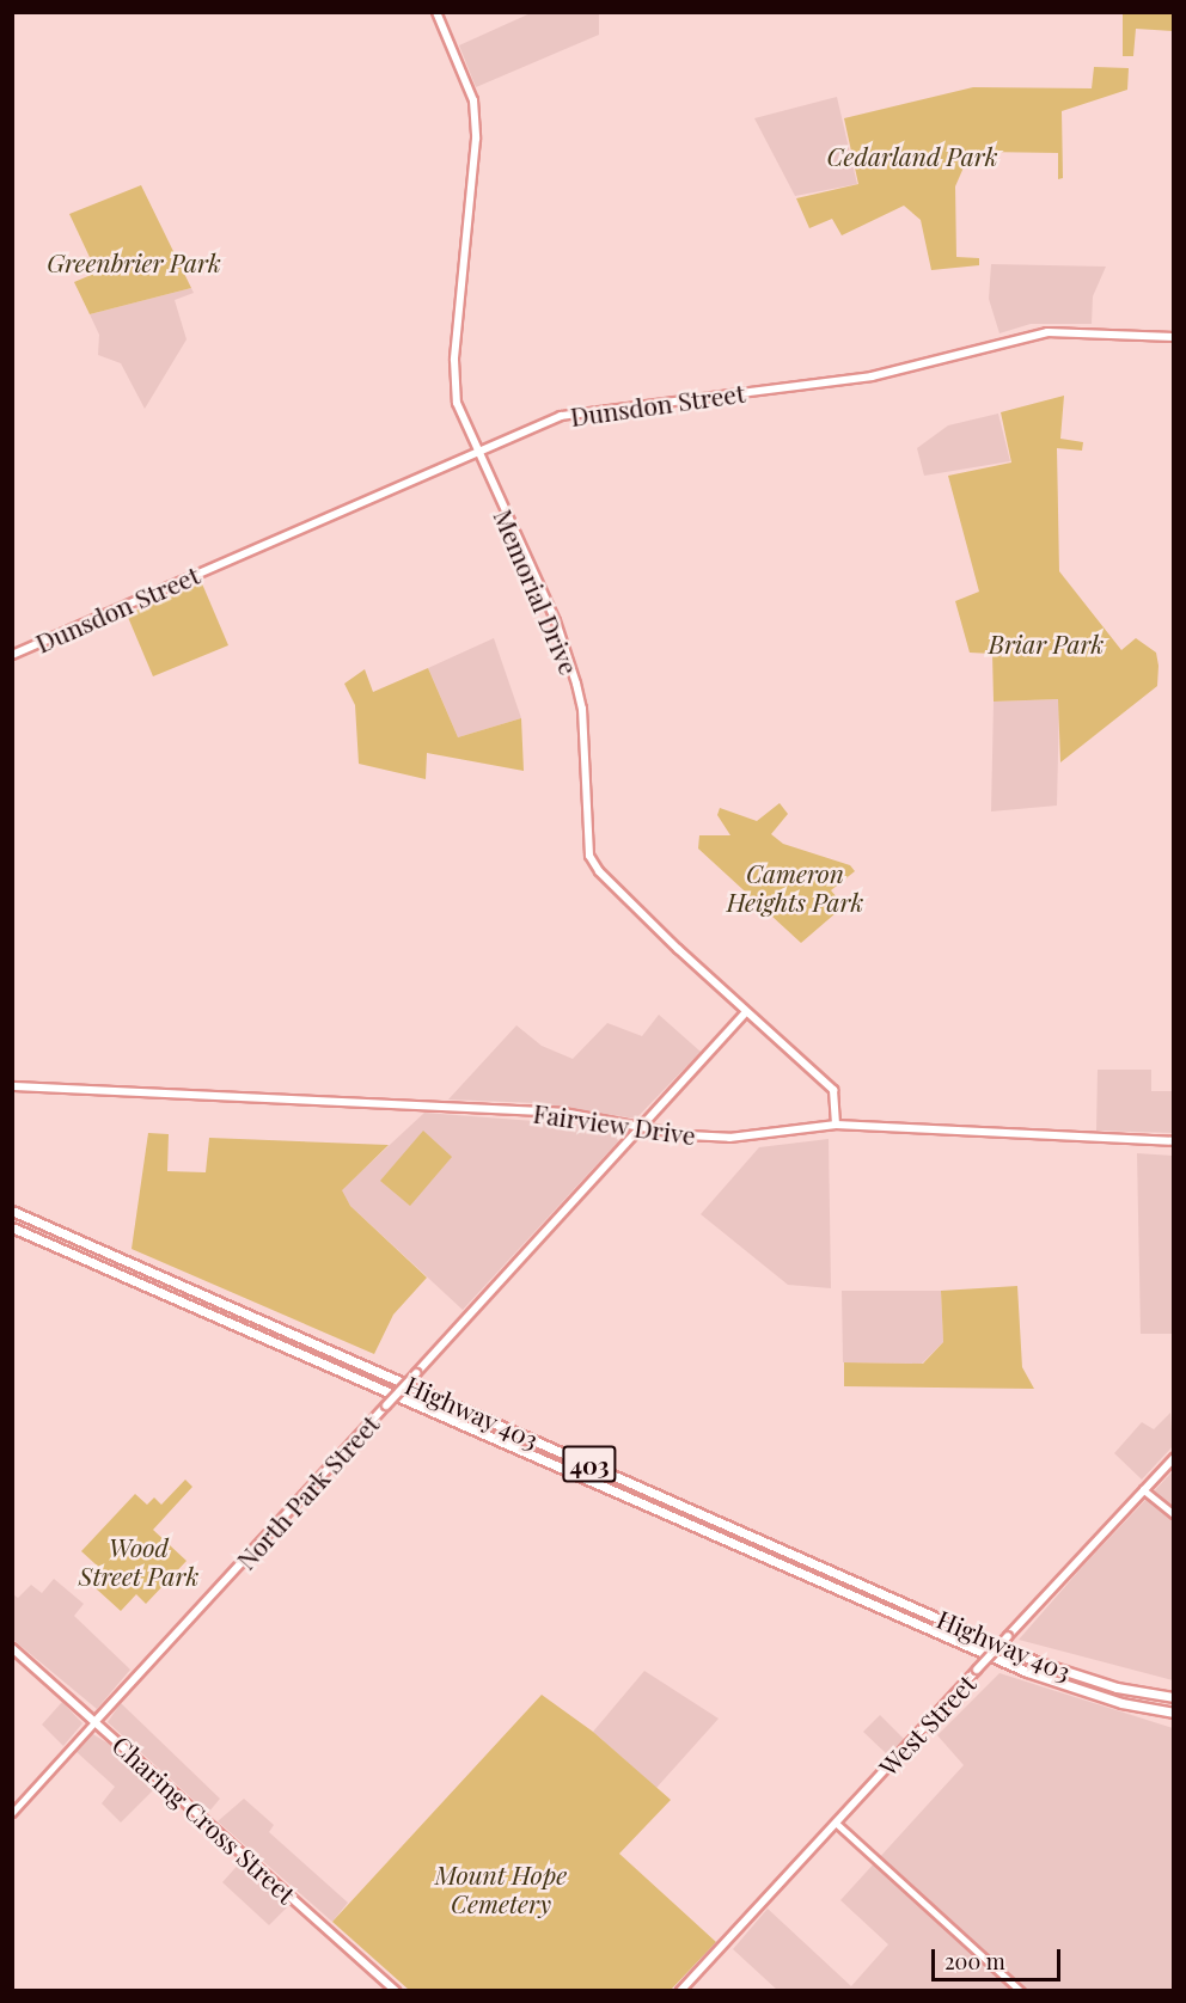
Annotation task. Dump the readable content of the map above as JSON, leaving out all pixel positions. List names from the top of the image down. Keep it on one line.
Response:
{"streets":{"highway":["Highway 403","403"],"main road":["Dunsdon Street","Memorial Drive","Fairview Drive","North Park Street","West Street","Charing Cross Street"]},"crossings":[["Dunsdon Street","Memorial Drive"],["Memorial Drive","Fairview Drive"],["Memorial Drive","North Park Street"],["Fairview Drive","North Park Street"],["North Park Street","Charing Cross Street"]],"parks":["Cedarland Park","Greenbrier Park","Briar Park","Cameron Heights Park","Wood Street Park","Mount Hope Cemetery"],"scale_bar":"200 m"}
